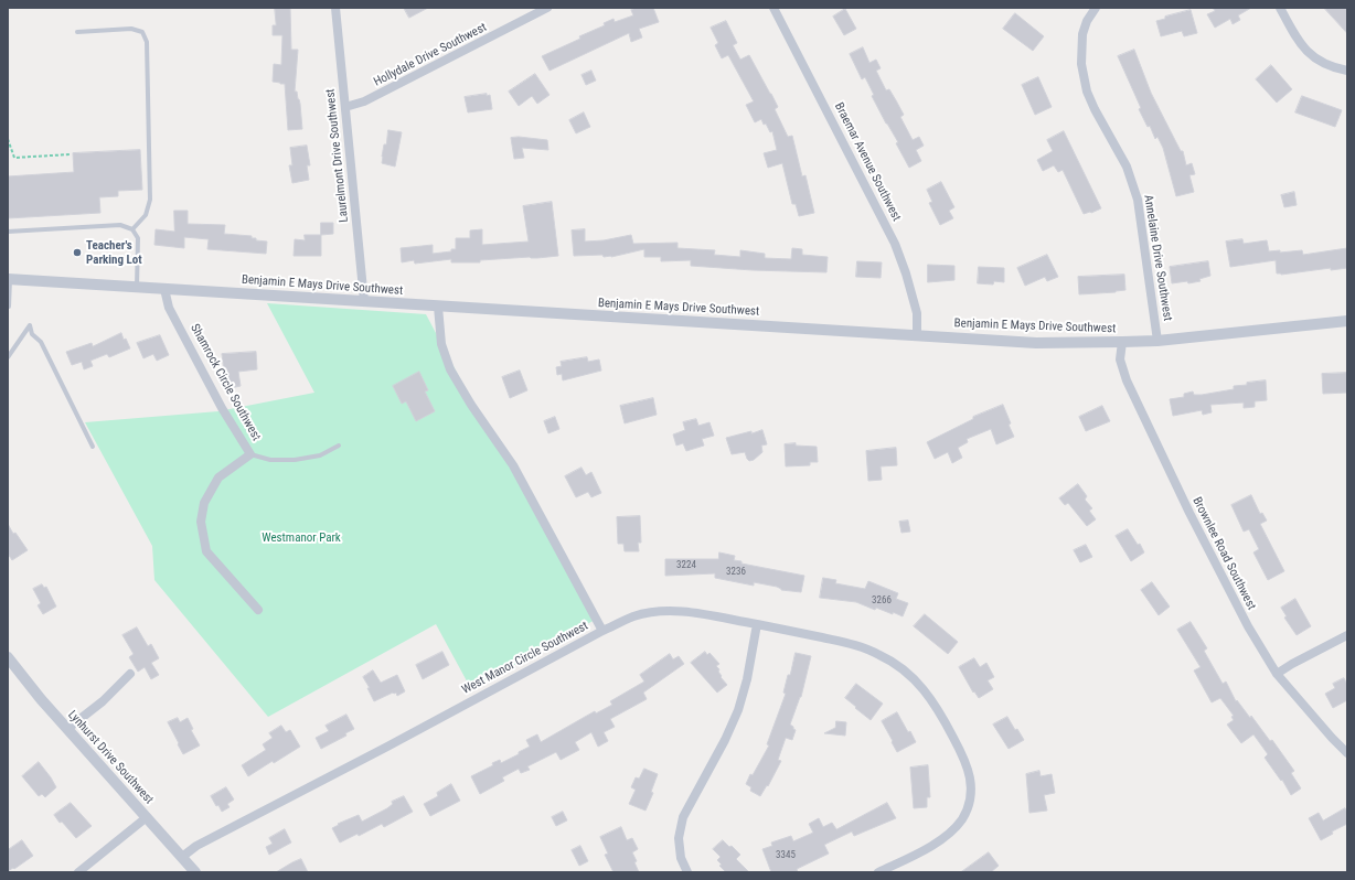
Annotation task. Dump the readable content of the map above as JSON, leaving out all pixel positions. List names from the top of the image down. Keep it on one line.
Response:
{"streets":{"street":["Hollydale Drive Southwest","Laurelmont Drive Southwest","Braemar Avenue Southwest","Annelaine Drive Southwest","Benjamin E Mays Drive Southwest","Shamrock Circle Southwest","Brownlee Road Southwest","West Manor Circle Southwest","Lynhurst Drive Southwest"]},"crossings":[["Hollydale Drive Southwest","Laurelmont Drive Southwest"],["Laurelmont Drive Southwest","Benjamin E Mays Drive Southwest"],["Braemar Avenue Southwest","Benjamin E Mays Drive Southwest"],["Annelaine Drive Southwest","Benjamin E Mays Drive Southwest"],["Benjamin E Mays Drive Southwest","Shamrock Circle Southwest"],["Benjamin E Mays Drive Southwest","Brownlee Road Southwest"],["Benjamin E Mays Drive Southwest","West Manor Circle Southwest"],["West Manor Circle Southwest","Lynhurst Drive Southwest"]],"parks":["Westmanor Park"],"places":["Teacher's Parking Lot"],"house_numbers":["3224","3236","3266","3345"]}
